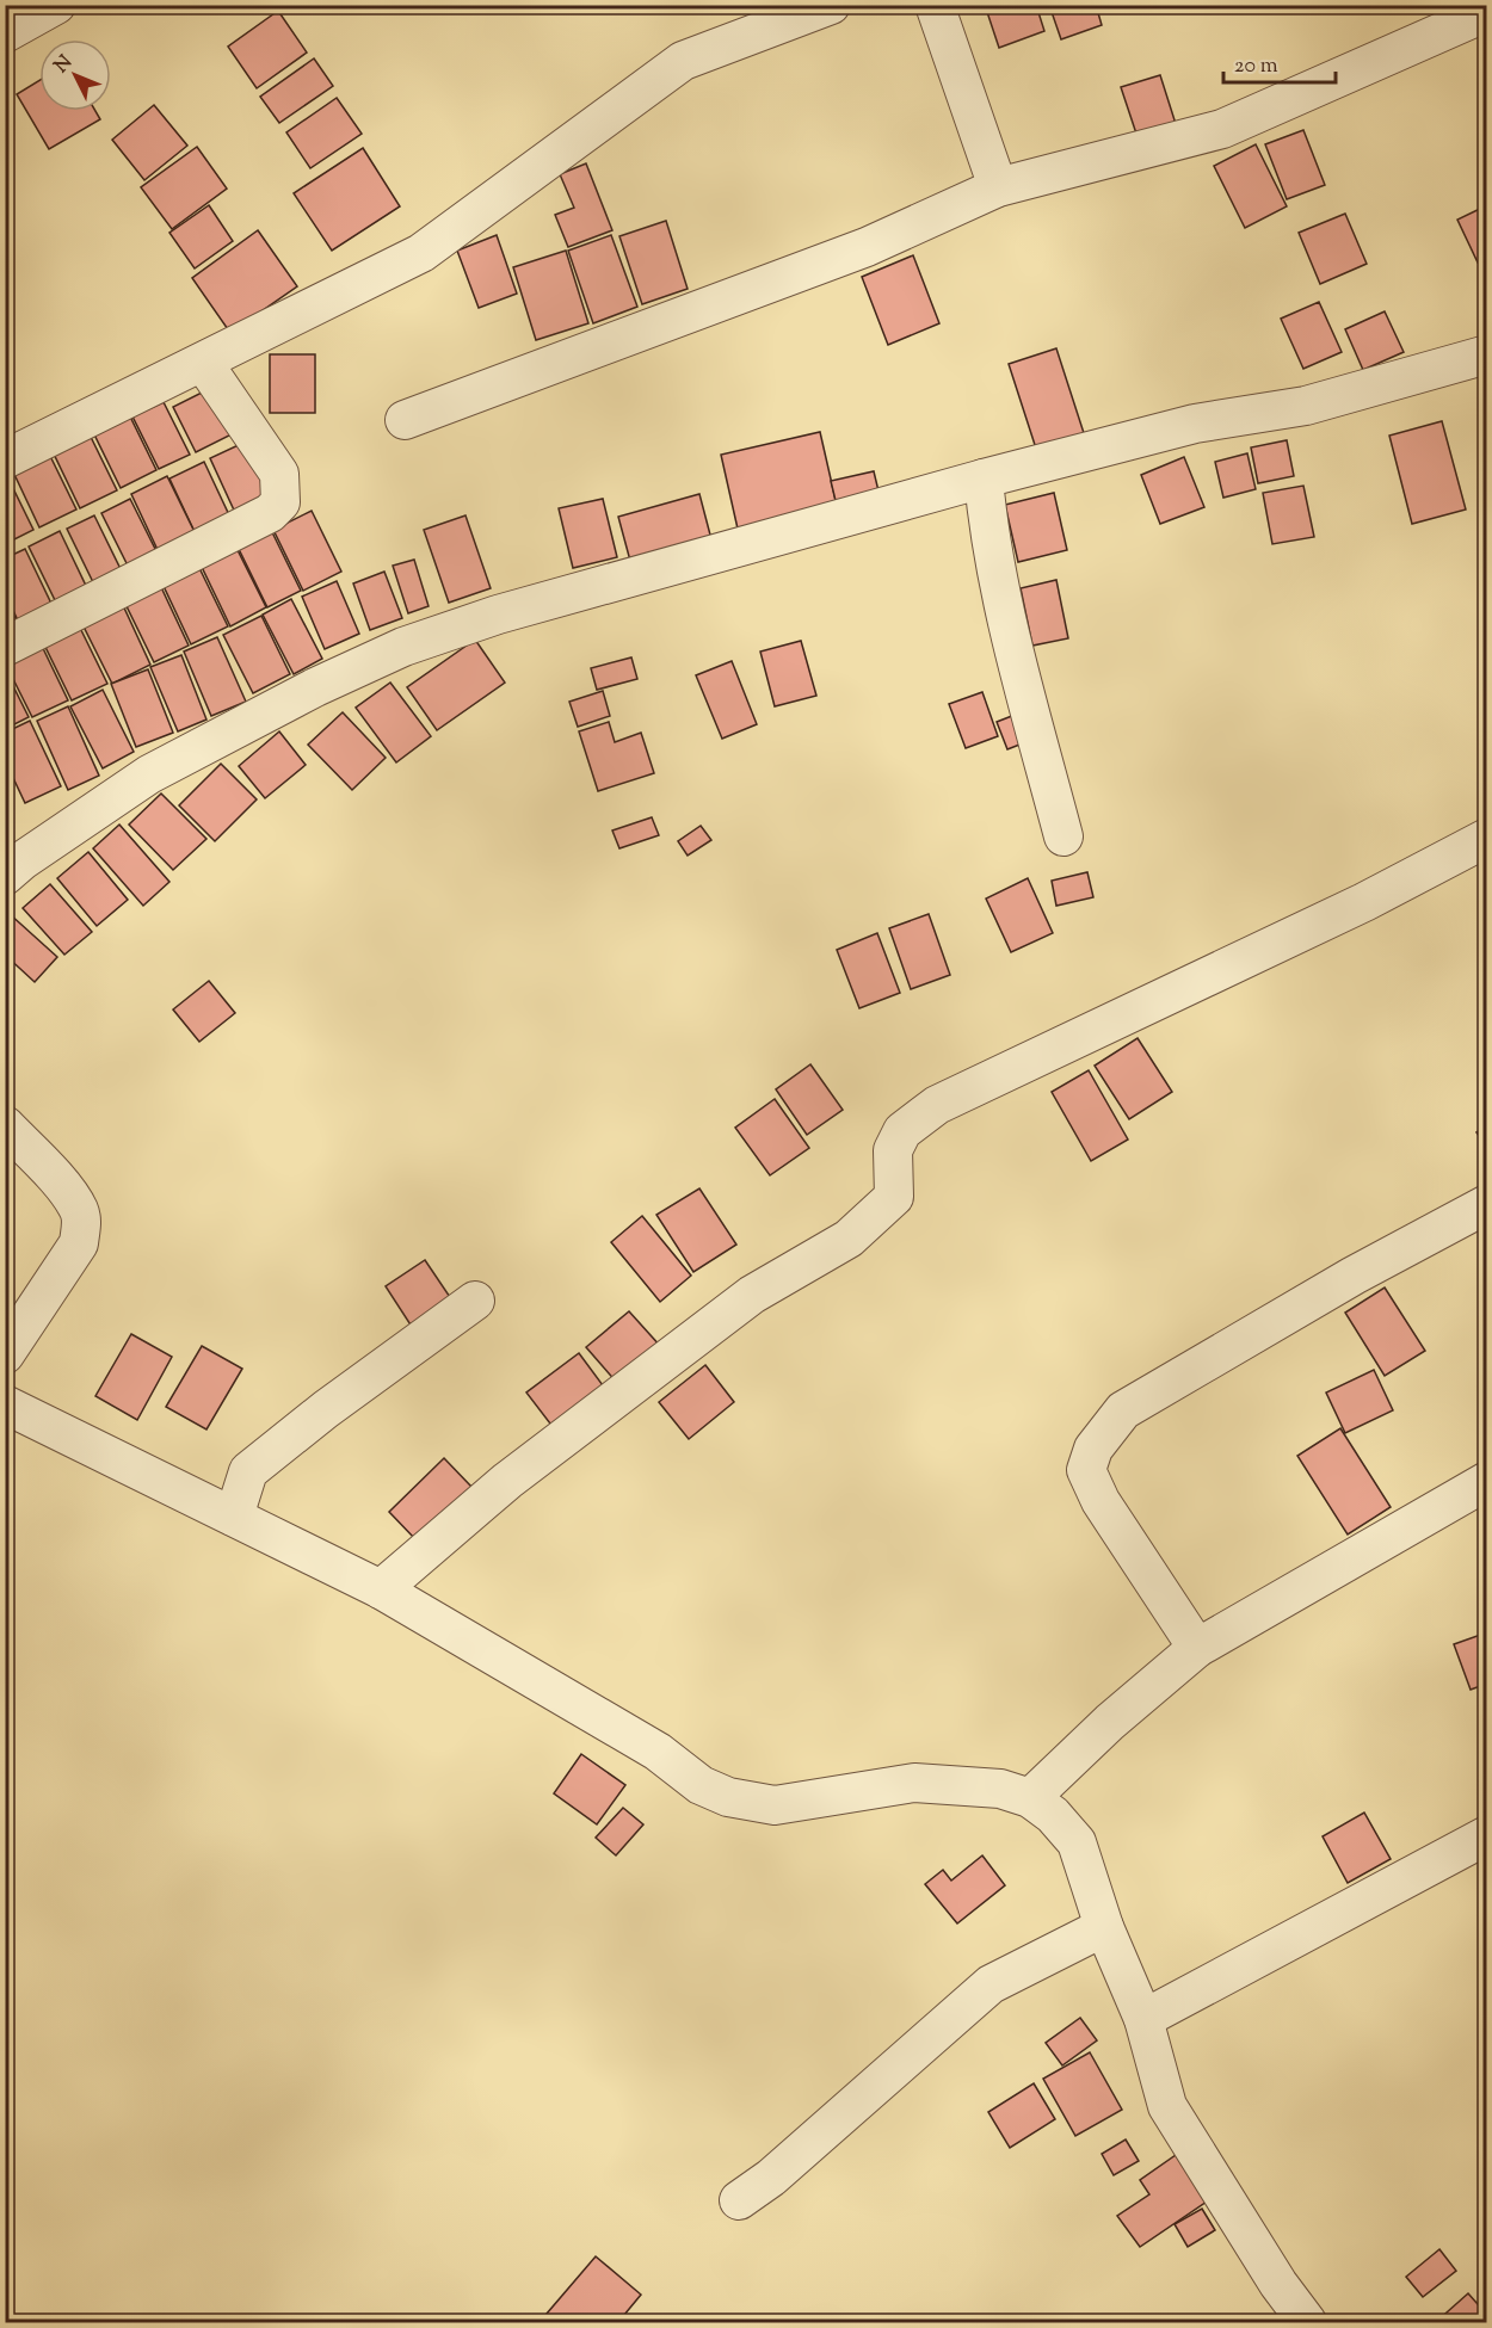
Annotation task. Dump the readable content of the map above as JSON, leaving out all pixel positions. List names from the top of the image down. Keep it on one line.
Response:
{"scale_bar":"20 m","north":"top left"}
